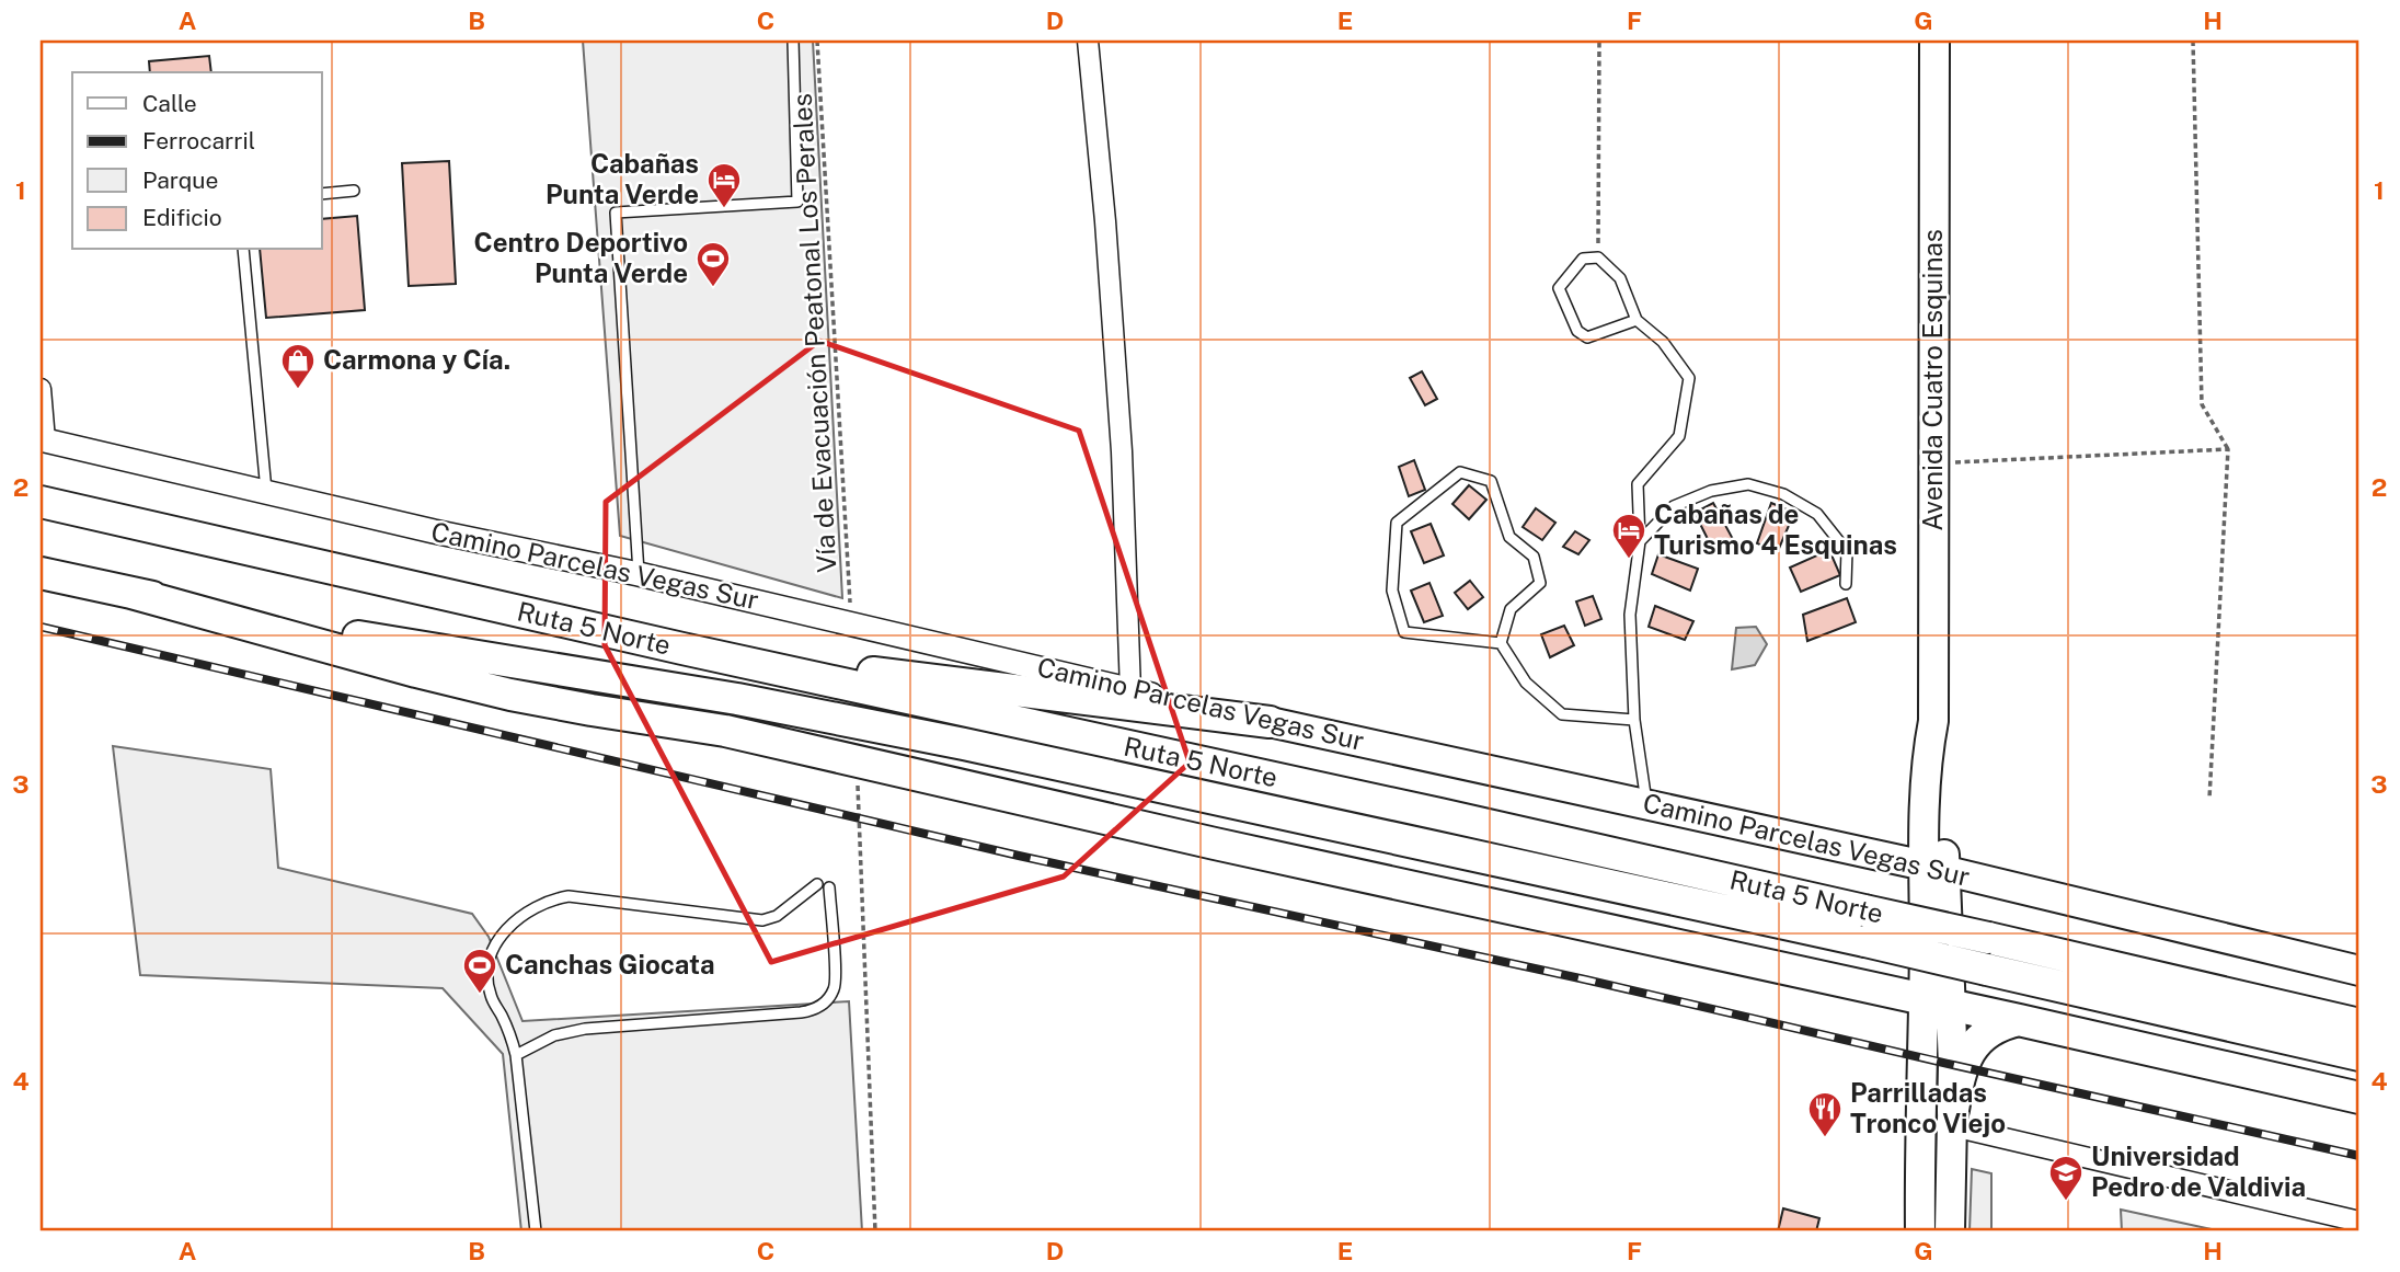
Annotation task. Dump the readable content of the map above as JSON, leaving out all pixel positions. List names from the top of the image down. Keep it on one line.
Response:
{"streets":{"highway":["Ruta 5 Norte"],"main road":["Avenida Cuatro Esquinas","Camino Parcelas Vegas Sur"],"path":["Vía de Evacuación Peatonal Los Perales"]},"crossings":[["Vía de Evacuación Peatonal Los Perales","Camino Parcelas Vegas Sur"],["Avenida Cuatro Esquinas","Camino Parcelas Vegas Sur"]],"places":{"hotel":["Cabañas Punta Verde","Cabañas de Turismo 4 Esquinas"],"sports":["Centro Deportivo Punta Verde","Canchas Giocata"],"shop":["Carmona y Cía."],"restaurant":["Parrilladas Tronco Viejo"],"school or university":["Universidad Pedro de Valdivia"]},"legend":["Calle","Ferrocarril","Parque","Edificio"],"grid":{"columns":["A","B","C","D","E","F","G","H"],"rows":["1","2","3","4"]}}
